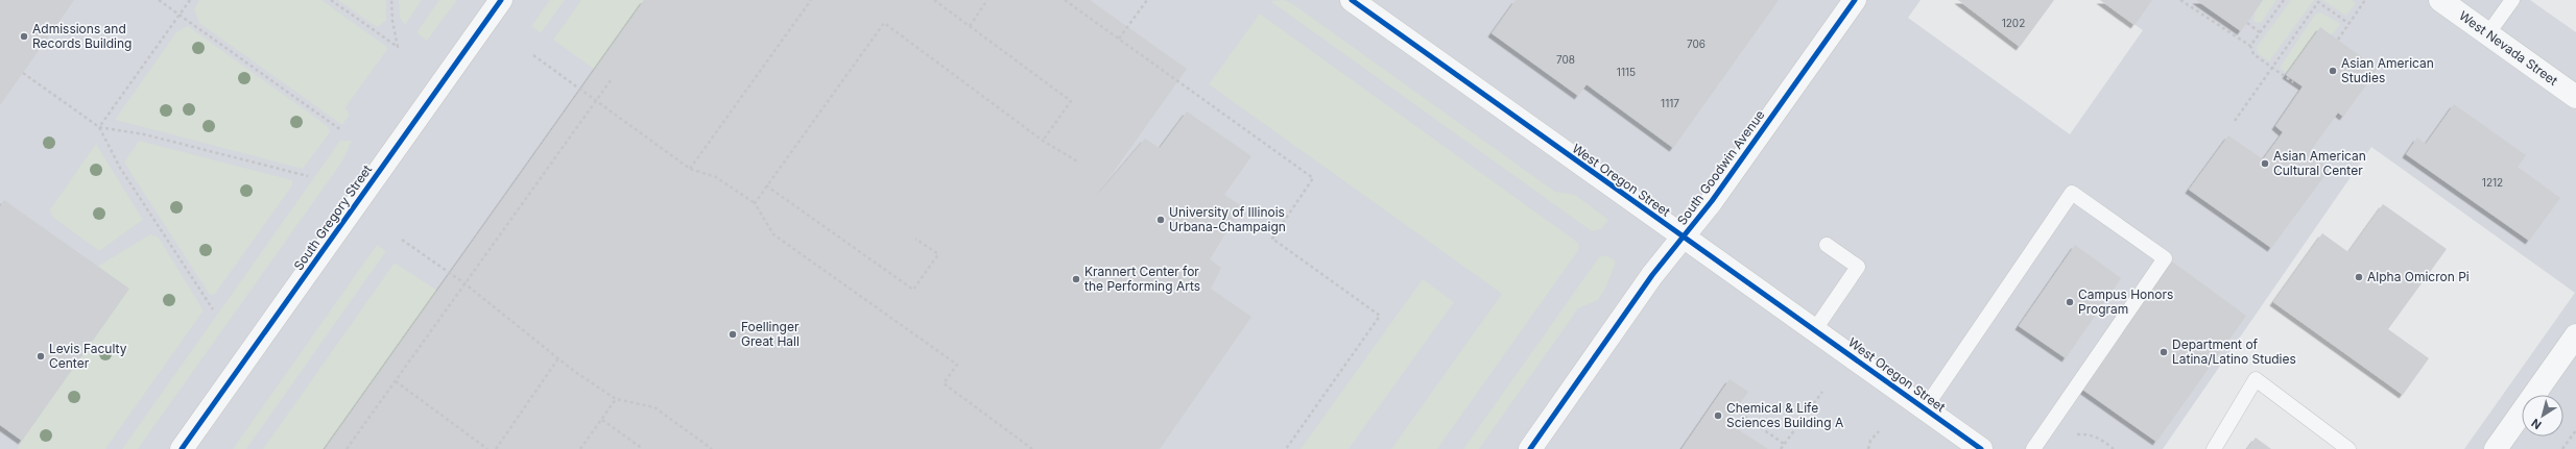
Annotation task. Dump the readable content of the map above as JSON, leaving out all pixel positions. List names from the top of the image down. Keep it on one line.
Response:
{"streets":{"street":["West Nevada Street","South Goodwin Avenue","West Oregon Street","South Gregory Street"]},"crossings":[["South Goodwin Avenue","West Oregon Street"]],"places":["Admissions and Records Building","Asian American Studies","Asian American Cultural Center","University of Illinois Urbana-Champaign","Alpha Omicron Pi","Krannert Center for the Performing Arts","Campus Honors Program","Foellinger Great Hall","Department of Latina/Latino Studies","Levis Faculty Center","Chemical & Life Sciences Building A"],"house_numbers":["1202","706","708","1115","1117","1212"],"north":"bottom left"}
